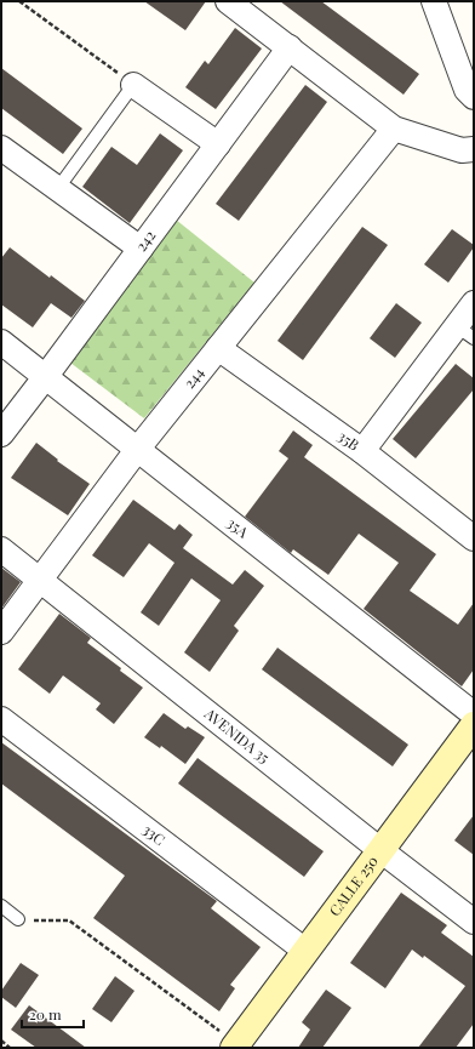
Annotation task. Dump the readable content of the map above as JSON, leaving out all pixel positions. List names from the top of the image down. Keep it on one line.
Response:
{"streets":{"main road":["CALLE 250"],"street":["242","244","35B","35A","AVENIDA 35","33C"]},"crossings":[["242","35A"],["244","35B"],["244","35A"],["244","AVENIDA 35"],["AVENIDA 35","CALLE 250"],["33C","CALLE 250"]],"scale_bar":"20 m"}
